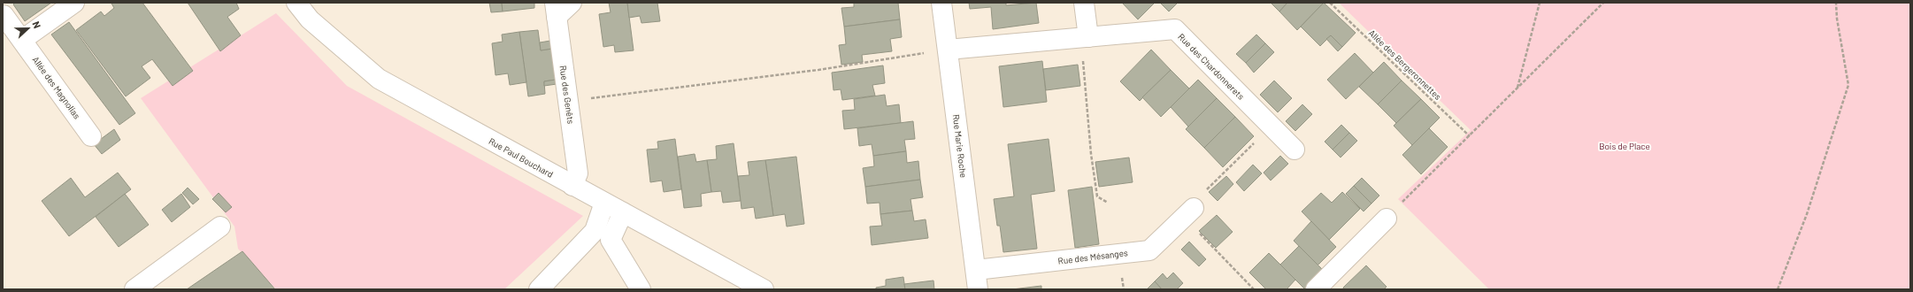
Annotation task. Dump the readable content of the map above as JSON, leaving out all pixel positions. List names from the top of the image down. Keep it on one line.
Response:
{"streets":{"street":["Rue des Chardonnerets","Allée des Magnolias","Rue des Genêts","Rue Marie Roche","Rue Paul Bouchard","Rue des Mésanges"],"path":["Allée des Bergeronnettes"]},"crossings":[["Rue des Chardonnerets","Rue Marie Roche"],["Rue des Genêts","Rue Paul Bouchard"],["Rue Marie Roche","Rue des Mésanges"]],"parks":["Bois de Place"],"north":"right"}
